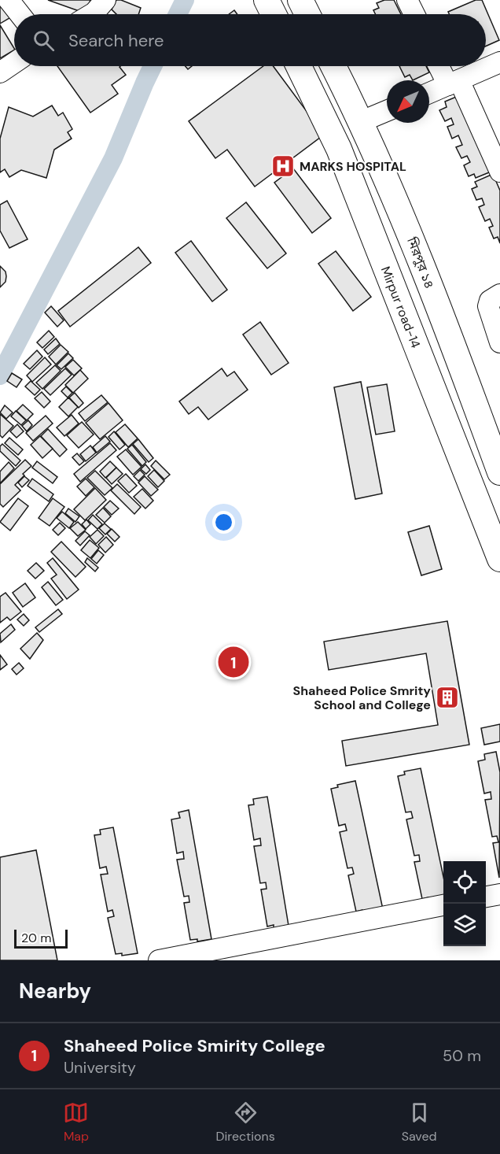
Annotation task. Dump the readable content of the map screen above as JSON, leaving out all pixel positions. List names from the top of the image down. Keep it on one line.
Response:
{"streets":{"main road":["মিরপুর ১৪","Mirpur road-14"]},"places":{"hospital":["MARKS HOSPITAL"],"building":["Shaheed Police Smrity School and College"]},"scale_bar":"20 m","north":"bottom left","page":{"search":"Search here","pins":"1","scale":"20 m","heading":"Nearby","list":[{"mark":"1","name":"Shaheed Police Smirity College","note":"University","value":"50 m"}],"nav":["Map","Directions","Saved"]}}
